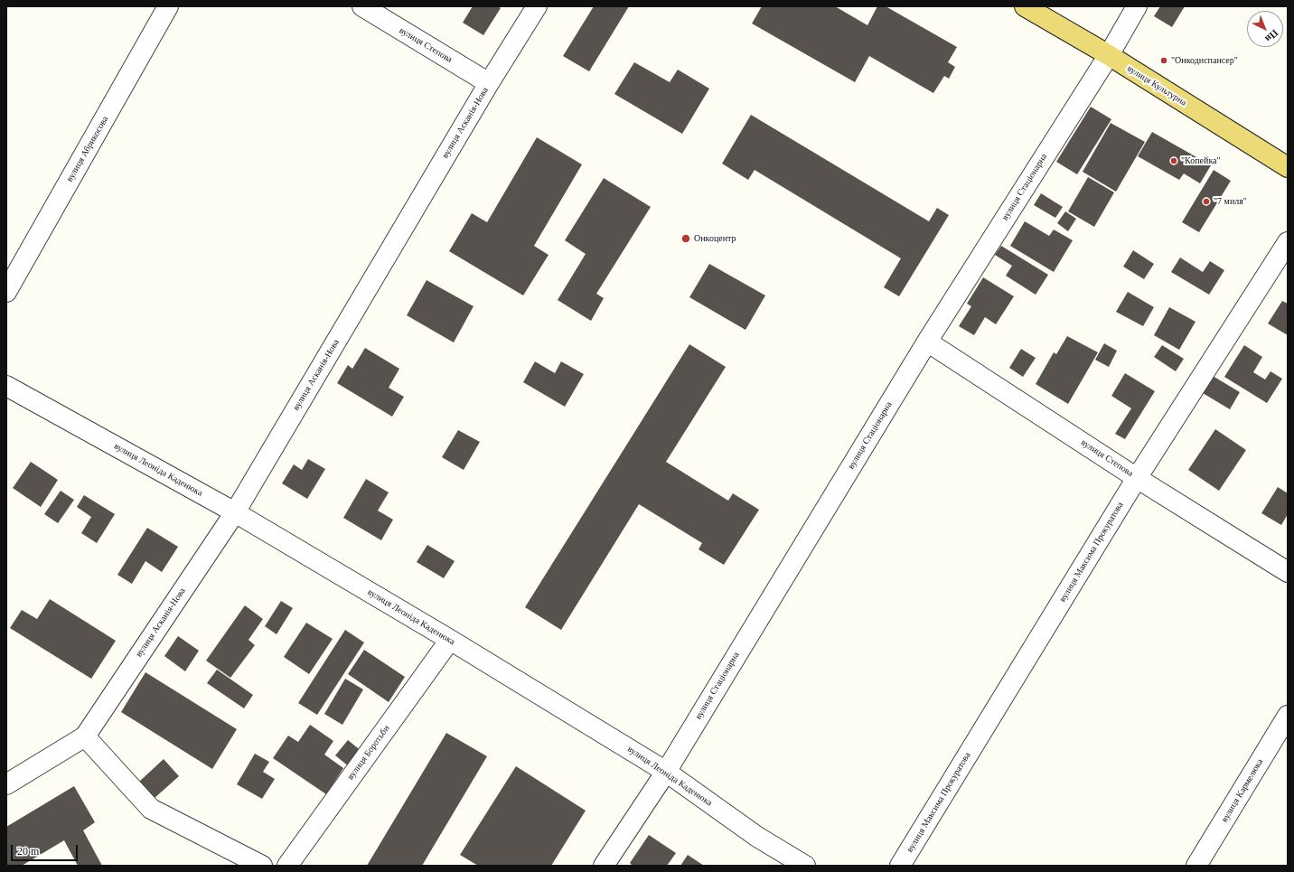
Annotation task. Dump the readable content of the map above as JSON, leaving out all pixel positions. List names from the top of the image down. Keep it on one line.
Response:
{"streets":{"main road":["вулиця Культурна"],"street":["вулиця Степова","вулиця Асканія-Нова","вулиця Абрикосова","вулиця Стаціонарна","вулиця Леоніда Каденюка","вулиця Максима Прокуратова","вулиця Боротьби","вулиця Кармелюка"]},"crossings":[["вулиця Степова","вулиця Асканія-Нова"],["вулиця Степова","вулиця Стаціонарна"],["вулиця Степова","вулиця Максима Прокуратова"],["вулиця Культурна","вулиця Стаціонарна"],["вулиця Асканія-Нова","вулиця Леоніда Каденюка"],["вулиця Стаціонарна","вулиця Леоніда Каденюка"],["вулиця Леоніда Каденюка","вулиця Боротьби"]],"places":["\"Онкодиспансер\"","\"Копейка\"","\"7 миля\"","Онкоцентр"],"scale_bar":"20 m","north":"bottom right"}
